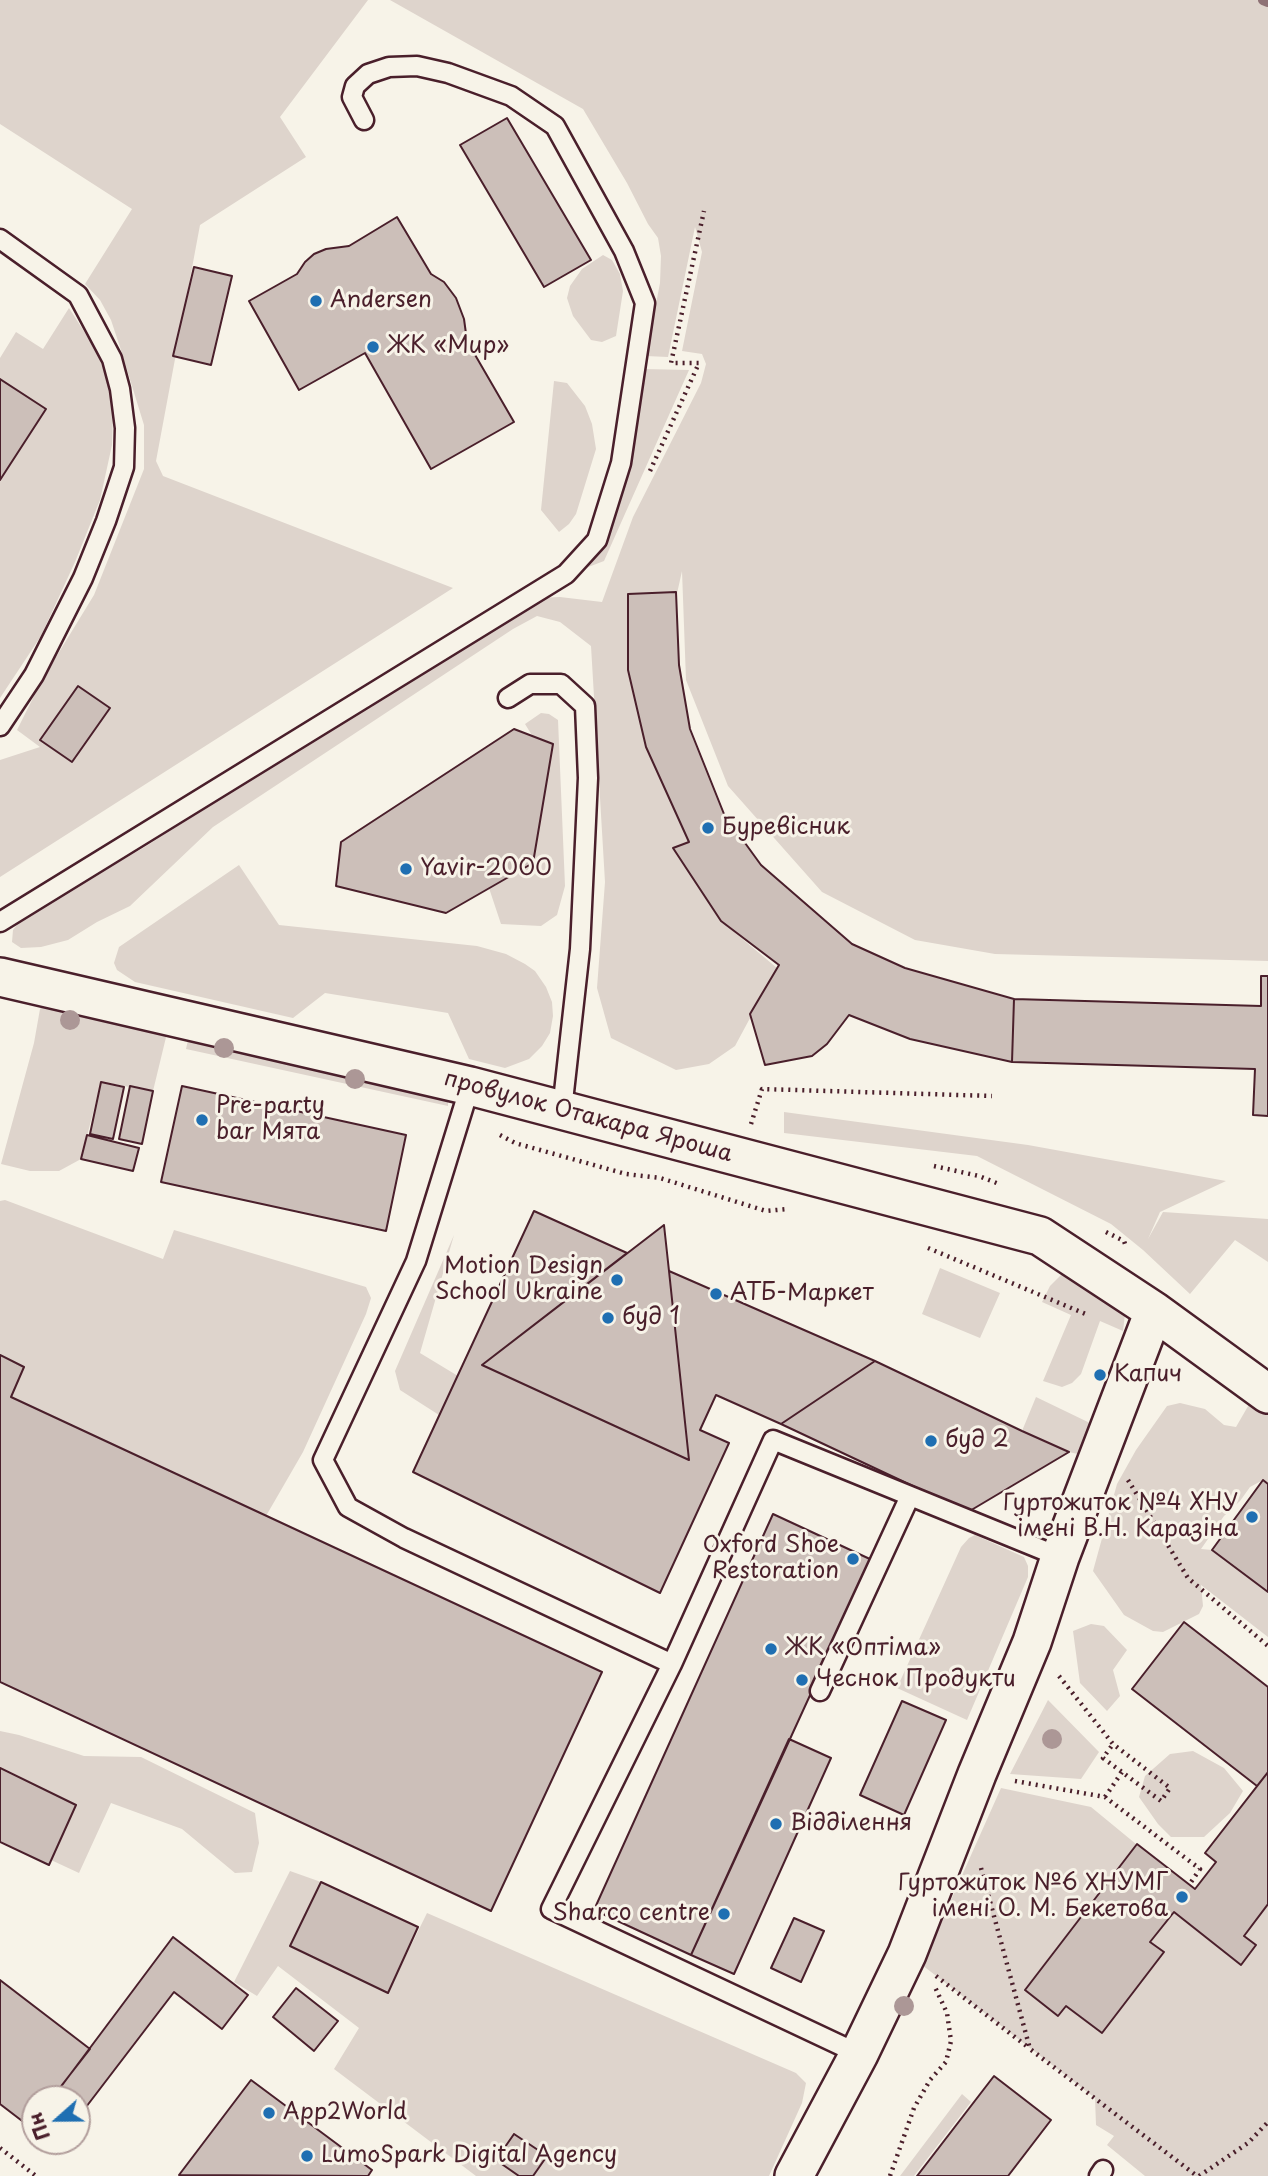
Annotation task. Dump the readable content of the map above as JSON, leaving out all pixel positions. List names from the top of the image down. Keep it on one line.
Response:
{"streets":{"street":["провулок Отакара Яроша"]},"places":["Andersen","ЖК «Мир»","Буревісник","Yavir-2000","Pre-party bar Мята","Motion Design School Ukraine","АТБ-Маркет","буд 1","Капич","буд 2","Гуртожиток №4 ХНУ імені В.Н. Каразіна","Oxford Shoe Restoration","ЖК «Оптіма»","Чеснок Продукти","Відділення","Гуртожиток №6 ХНУМГ імені О. М. Бекетова","Sharco centre","App2World","LumoSpark Digital Agency"],"north":"left"}
